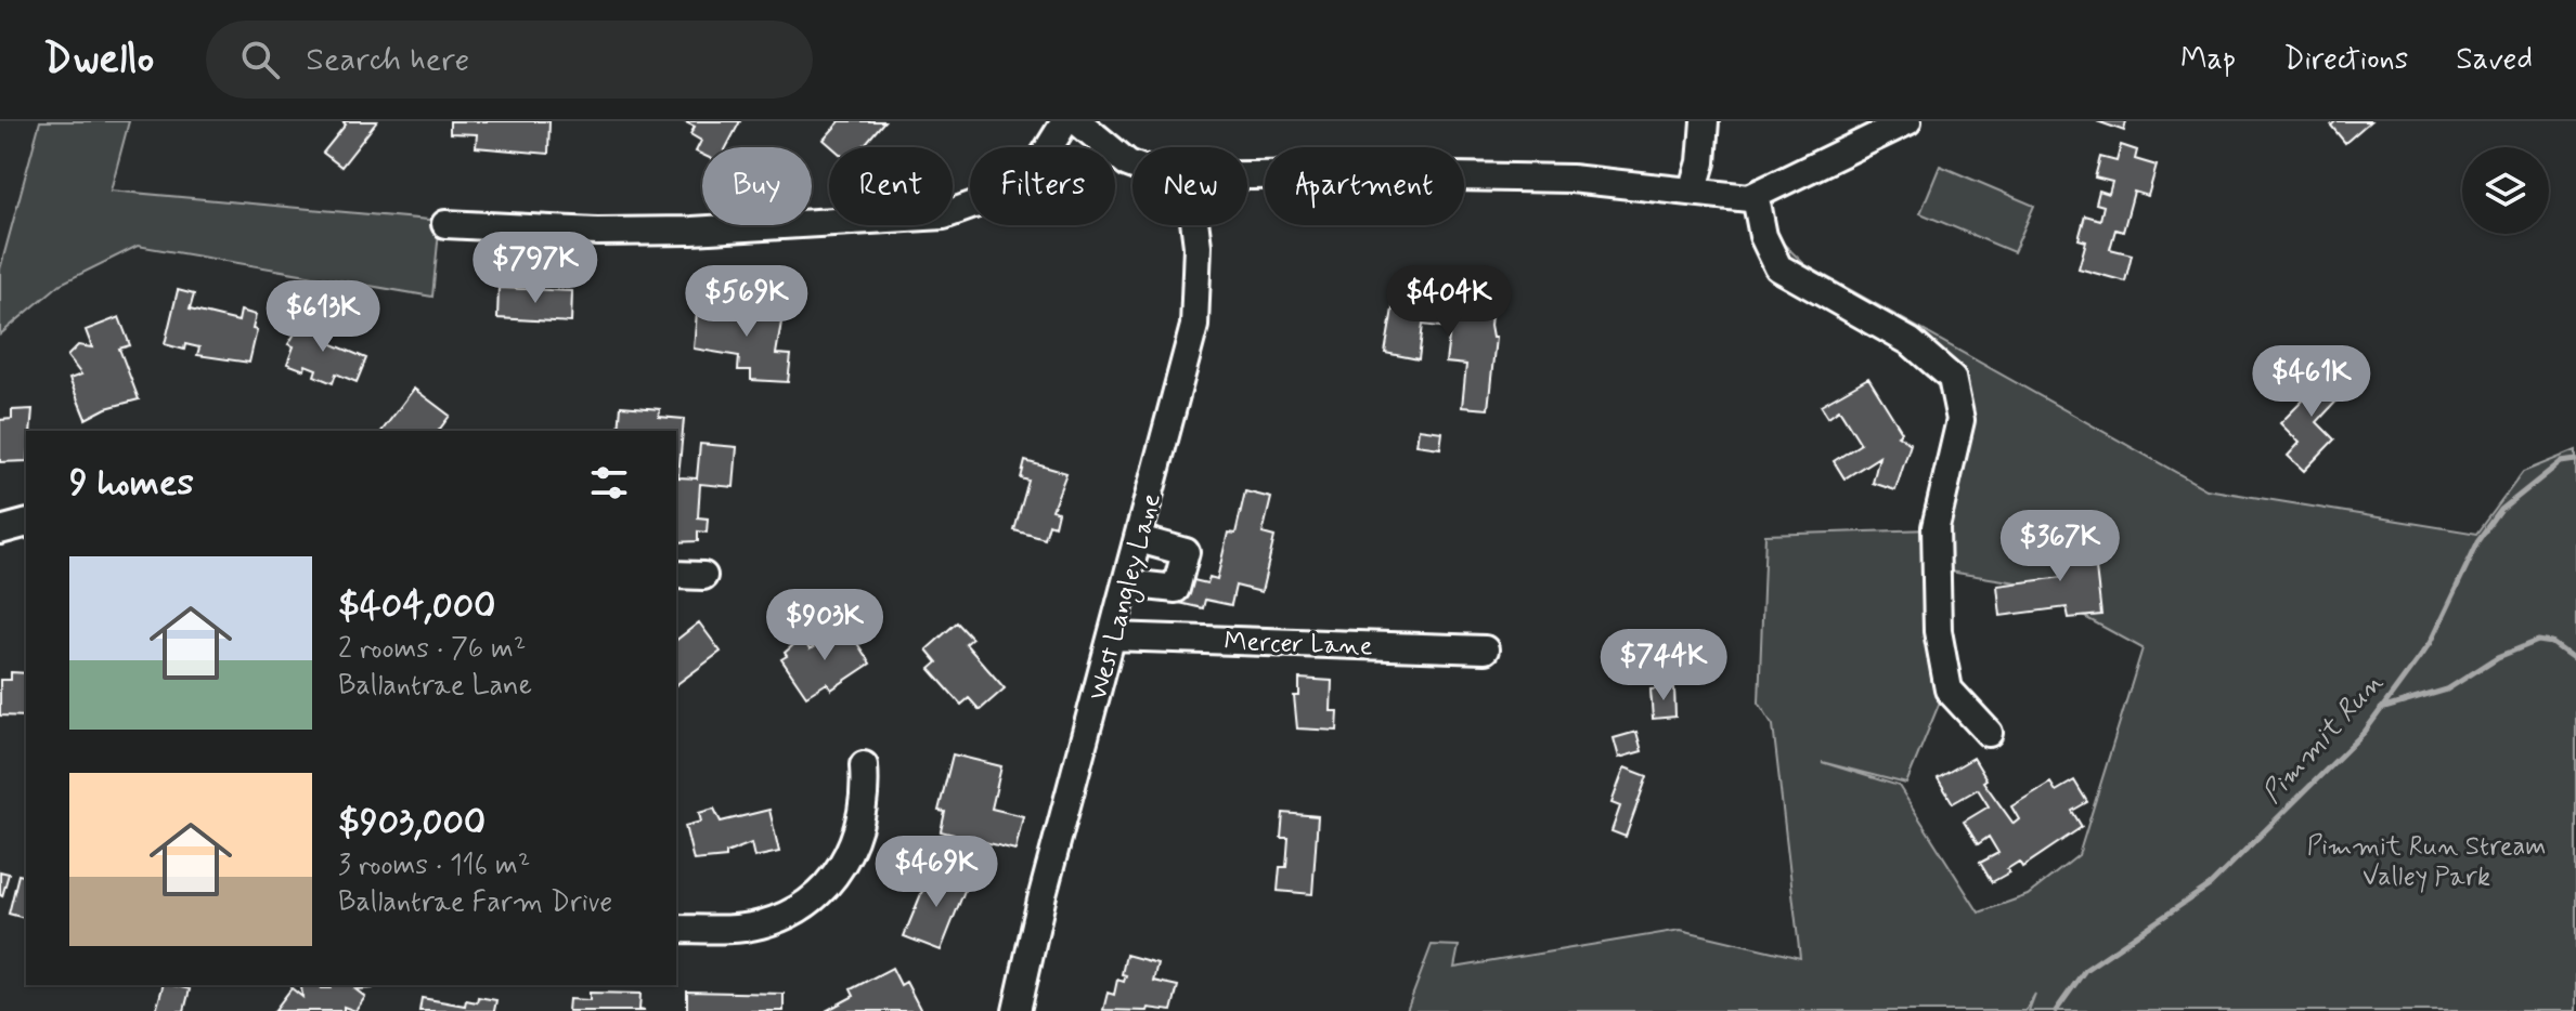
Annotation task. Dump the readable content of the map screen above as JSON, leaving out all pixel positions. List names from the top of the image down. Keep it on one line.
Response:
{"streets":{"street":["West Langley Lane","Mercer Lane"]},"crossings":[["West Langley Lane","Mercer Lane"]],"water":["Pimmit Run"],"parks":["Pimmit Run Stream Valley Park"],"page":{"header":"Dwello","search":"Search here","nav":["Map","Directions","Saved"],"chip":["Buy","Rent","Filters","New","Apartment"],"price":["$797K","$569K","$404K","$613K","$461K","$367K","$903K","$744K","$469K"],"heading":"9 homes","list":[{"name":"$404,000","note":"2 rooms · 76 m² · Ballantrae Lane"},{"name":"$903,000","note":"3 rooms · 116 m² · Ballantrae Farm Drive"}]}}
